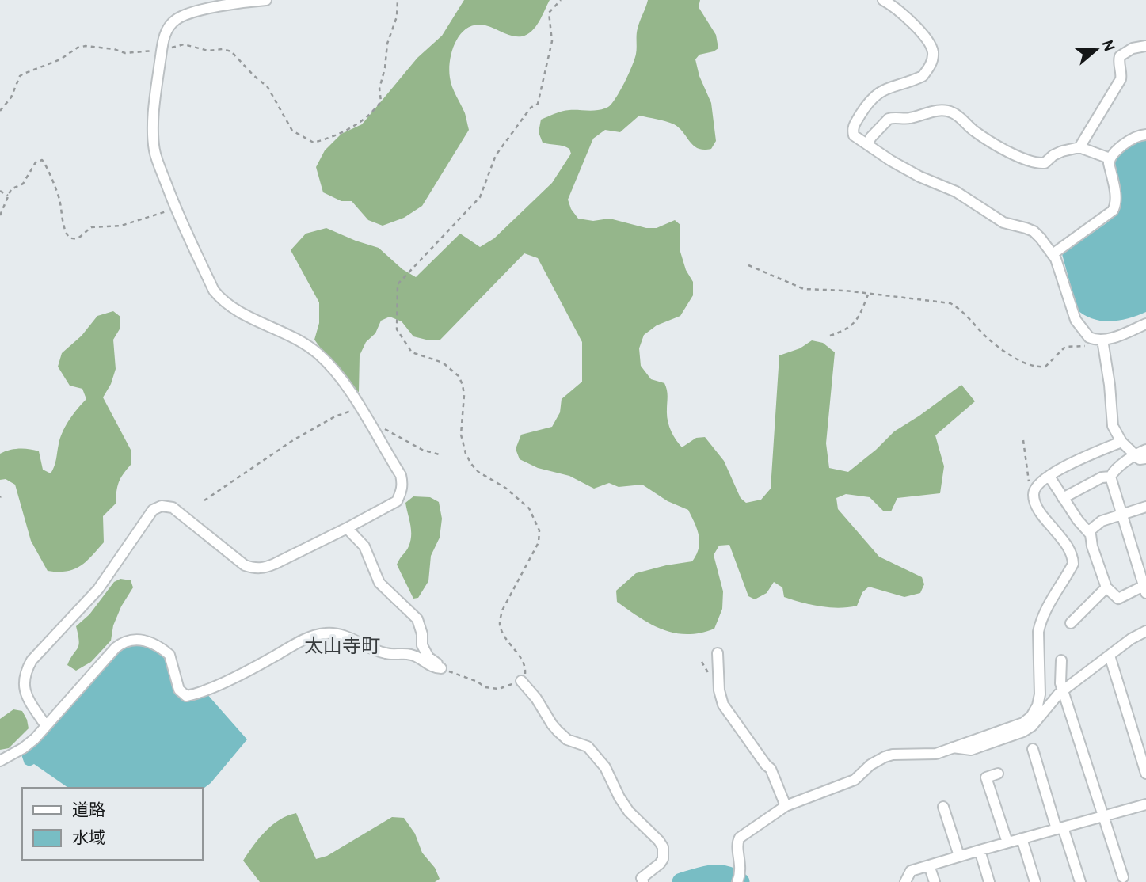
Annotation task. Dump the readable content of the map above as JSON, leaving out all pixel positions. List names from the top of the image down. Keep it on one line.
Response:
{"districts":["太山寺町"],"legend":["道路","水域"],"north":"right"}
